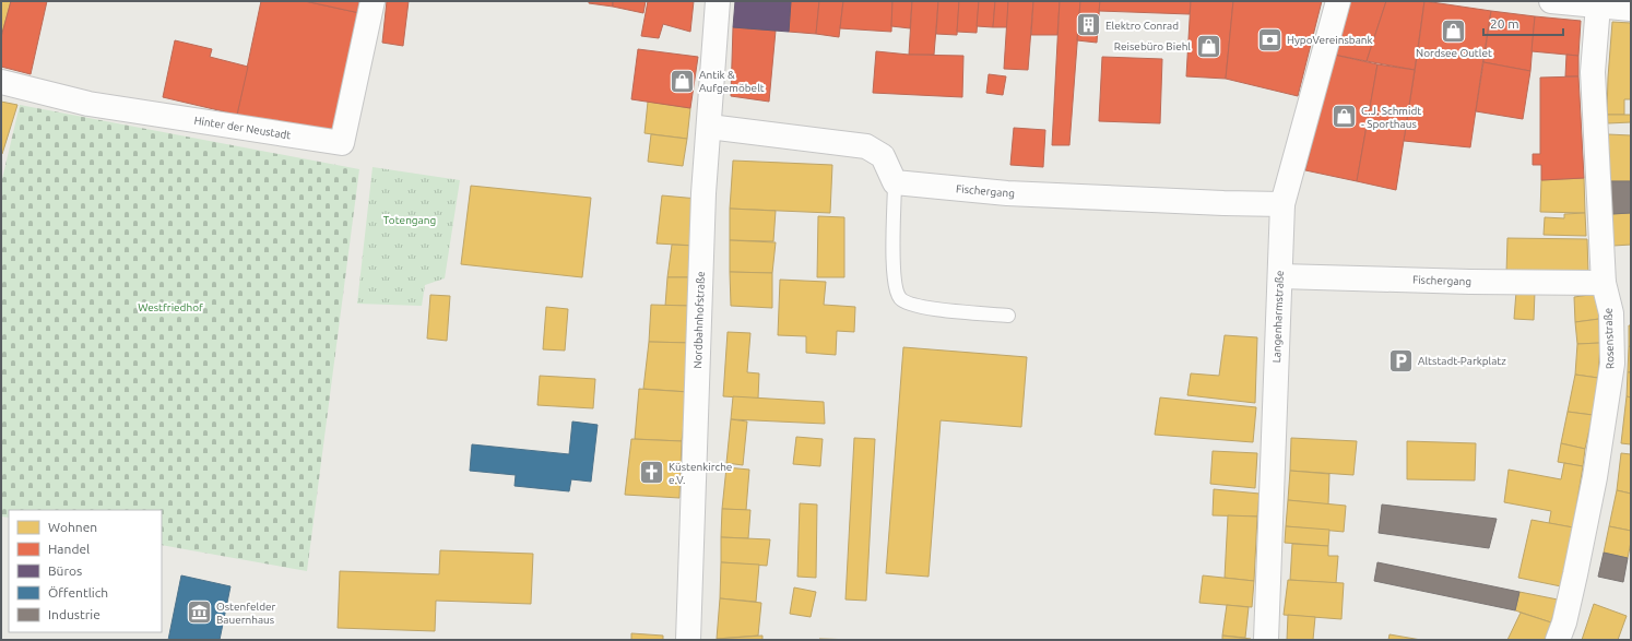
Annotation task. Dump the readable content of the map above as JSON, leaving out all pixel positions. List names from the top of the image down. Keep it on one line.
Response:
{"streets":{"street":["Hinter der Neustadt","Fischergang","Langenharmstraße","Nordbahnhofstraße","Rosenstraße"]},"crossings":[["Fischergang","Langenharmstraße"],["Fischergang","Rosenstraße"]],"parks":["Totengang","Westfriedhof"],"places":{"building":["Elektro Conrad"],"shop":["Nordsee Outlet","Reisebüro Biehl","Antik & Aufgemöbelt","C.J. Schmidt - Sporthaus"],"bank":["HypoVereinsbank"],"parking":["Altstadt-Parkplatz"],"church":["Küstenkirche e.V."],"museum":["Ostenfelder Bauernhaus"]},"legend":["Wohnen","Handel","Büros","Öffentlich","Industrie"],"scale_bar":"20 m"}
